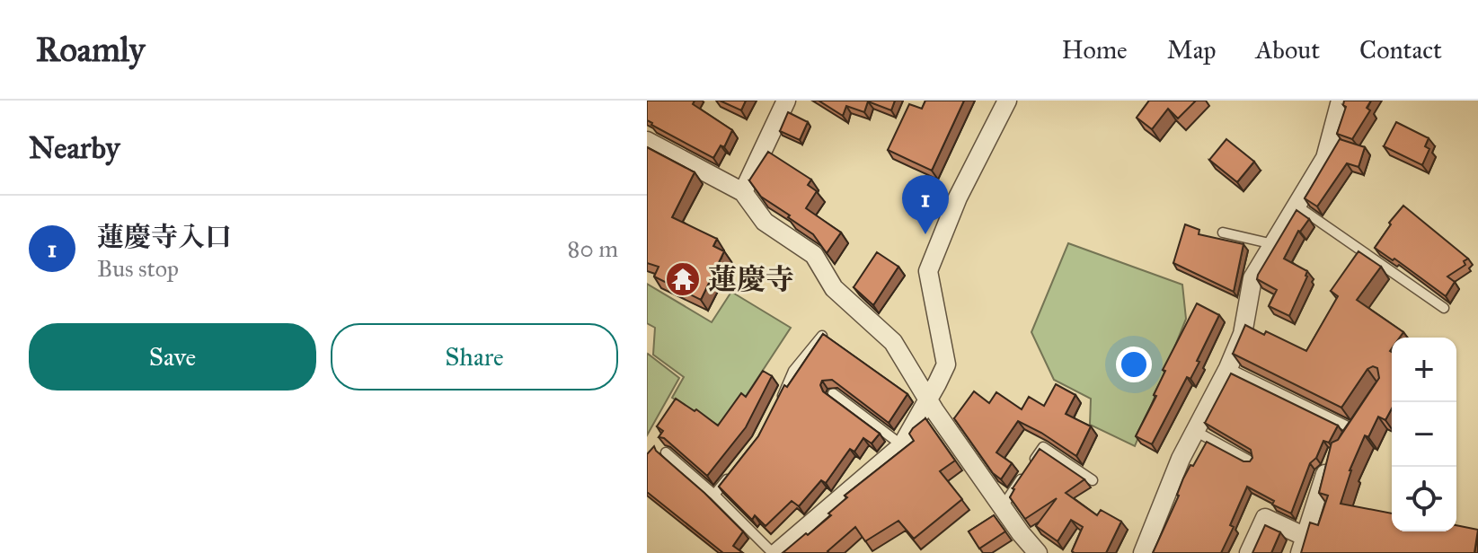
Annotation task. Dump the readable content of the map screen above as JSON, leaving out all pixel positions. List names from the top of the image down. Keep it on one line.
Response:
{"places":{"temple":["蓮慶寺"]},"page":{"header":"Roamly","nav":["Home","Map","About","Contact"],"heading":"Nearby","pins":"1","list":[{"mark":"1","name":"蓮慶寺入口","note":"Bus stop","value":"80 m"}],"buttons":["Save","Share"],"map_buttons":["+","−"]}}
